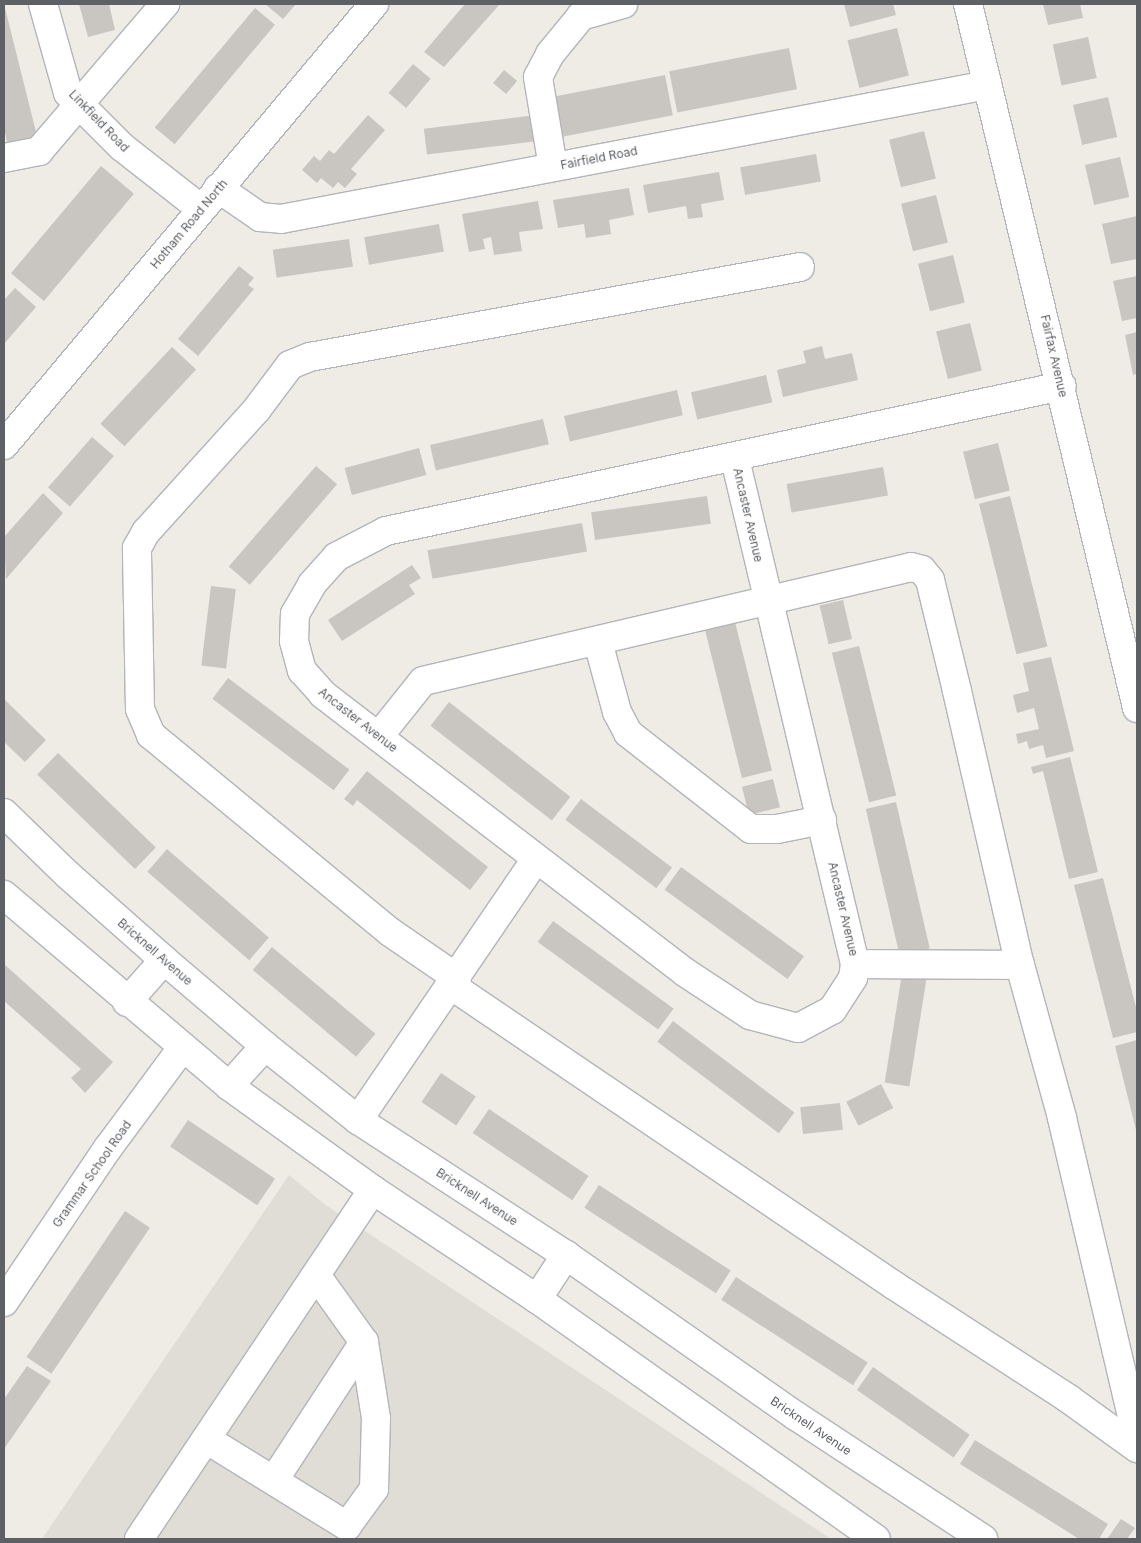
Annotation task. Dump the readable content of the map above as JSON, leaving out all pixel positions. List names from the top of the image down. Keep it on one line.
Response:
{"streets":{"street":["Linkfield Road","Fairfield Road","Hotham Road North","Fairfax Avenue","Ancaster Avenue","Bricknell Avenue","Grammar School Road"]},"crossings":[["Linkfield Road","Hotham Road North"],["Fairfield Road","Hotham Road North"],["Fairfield Road","Fairfax Avenue"],["Fairfax Avenue","Ancaster Avenue"]]}
